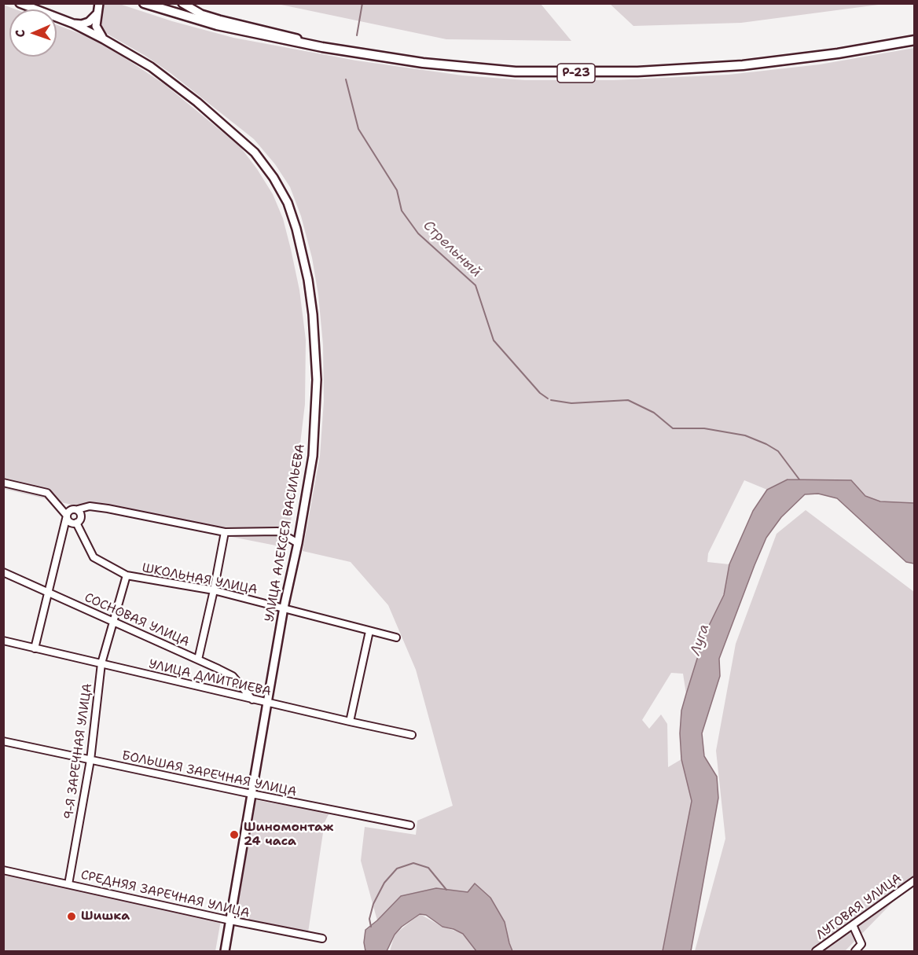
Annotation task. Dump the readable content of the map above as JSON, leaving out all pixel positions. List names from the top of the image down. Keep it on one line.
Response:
{"streets":{"highway":["Р-23"],"main road":["УЛИЦА АЛЕКСЕЯ ВАСИЛЬЕВА"],"street":["ШКОЛЬНАЯ УЛИЦА","СОСНОВАЯ УЛИЦА","УЛИЦА ДМИТРИЕВА","9-Я ЗАРЕЧНАЯ УЛИЦА","БОЛЬШАЯ ЗАРЕЧНАЯ УЛИЦА","СРЕДНЯЯ ЗАРЕЧНАЯ УЛИЦА","ЛУГОВАЯ УЛИЦА"]},"crossings":[["УЛИЦА АЛЕКСЕЯ ВАСИЛЬЕВА","ШКОЛЬНАЯ УЛИЦА"],["УЛИЦА АЛЕКСЕЯ ВАСИЛЬЕВА","УЛИЦА ДМИТРИЕВА"],["УЛИЦА АЛЕКСЕЯ ВАСИЛЬЕВА","БОЛЬШАЯ ЗАРЕЧНАЯ УЛИЦА"],["УЛИЦА АЛЕКСЕЯ ВАСИЛЬЕВА","СРЕДНЯЯ ЗАРЕЧНАЯ УЛИЦА"],["ШКОЛЬНАЯ УЛИЦА","9-Я ЗАРЕЧНАЯ УЛИЦА"],["СОСНОВАЯ УЛИЦА","УЛИЦА ДМИТРИЕВА"],["СОСНОВАЯ УЛИЦА","9-Я ЗАРЕЧНАЯ УЛИЦА"],["УЛИЦА ДМИТРИЕВА","9-Я ЗАРЕЧНАЯ УЛИЦА"],["9-Я ЗАРЕЧНАЯ УЛИЦА","БОЛЬШАЯ ЗАРЕЧНАЯ УЛИЦА"],["9-Я ЗАРЕЧНАЯ УЛИЦА","СРЕДНЯЯ ЗАРЕЧНАЯ УЛИЦА"]],"water":["Стрельный","Луга"],"places":["Шиномонтаж 24 часа","Шишка"],"north":"left"}
